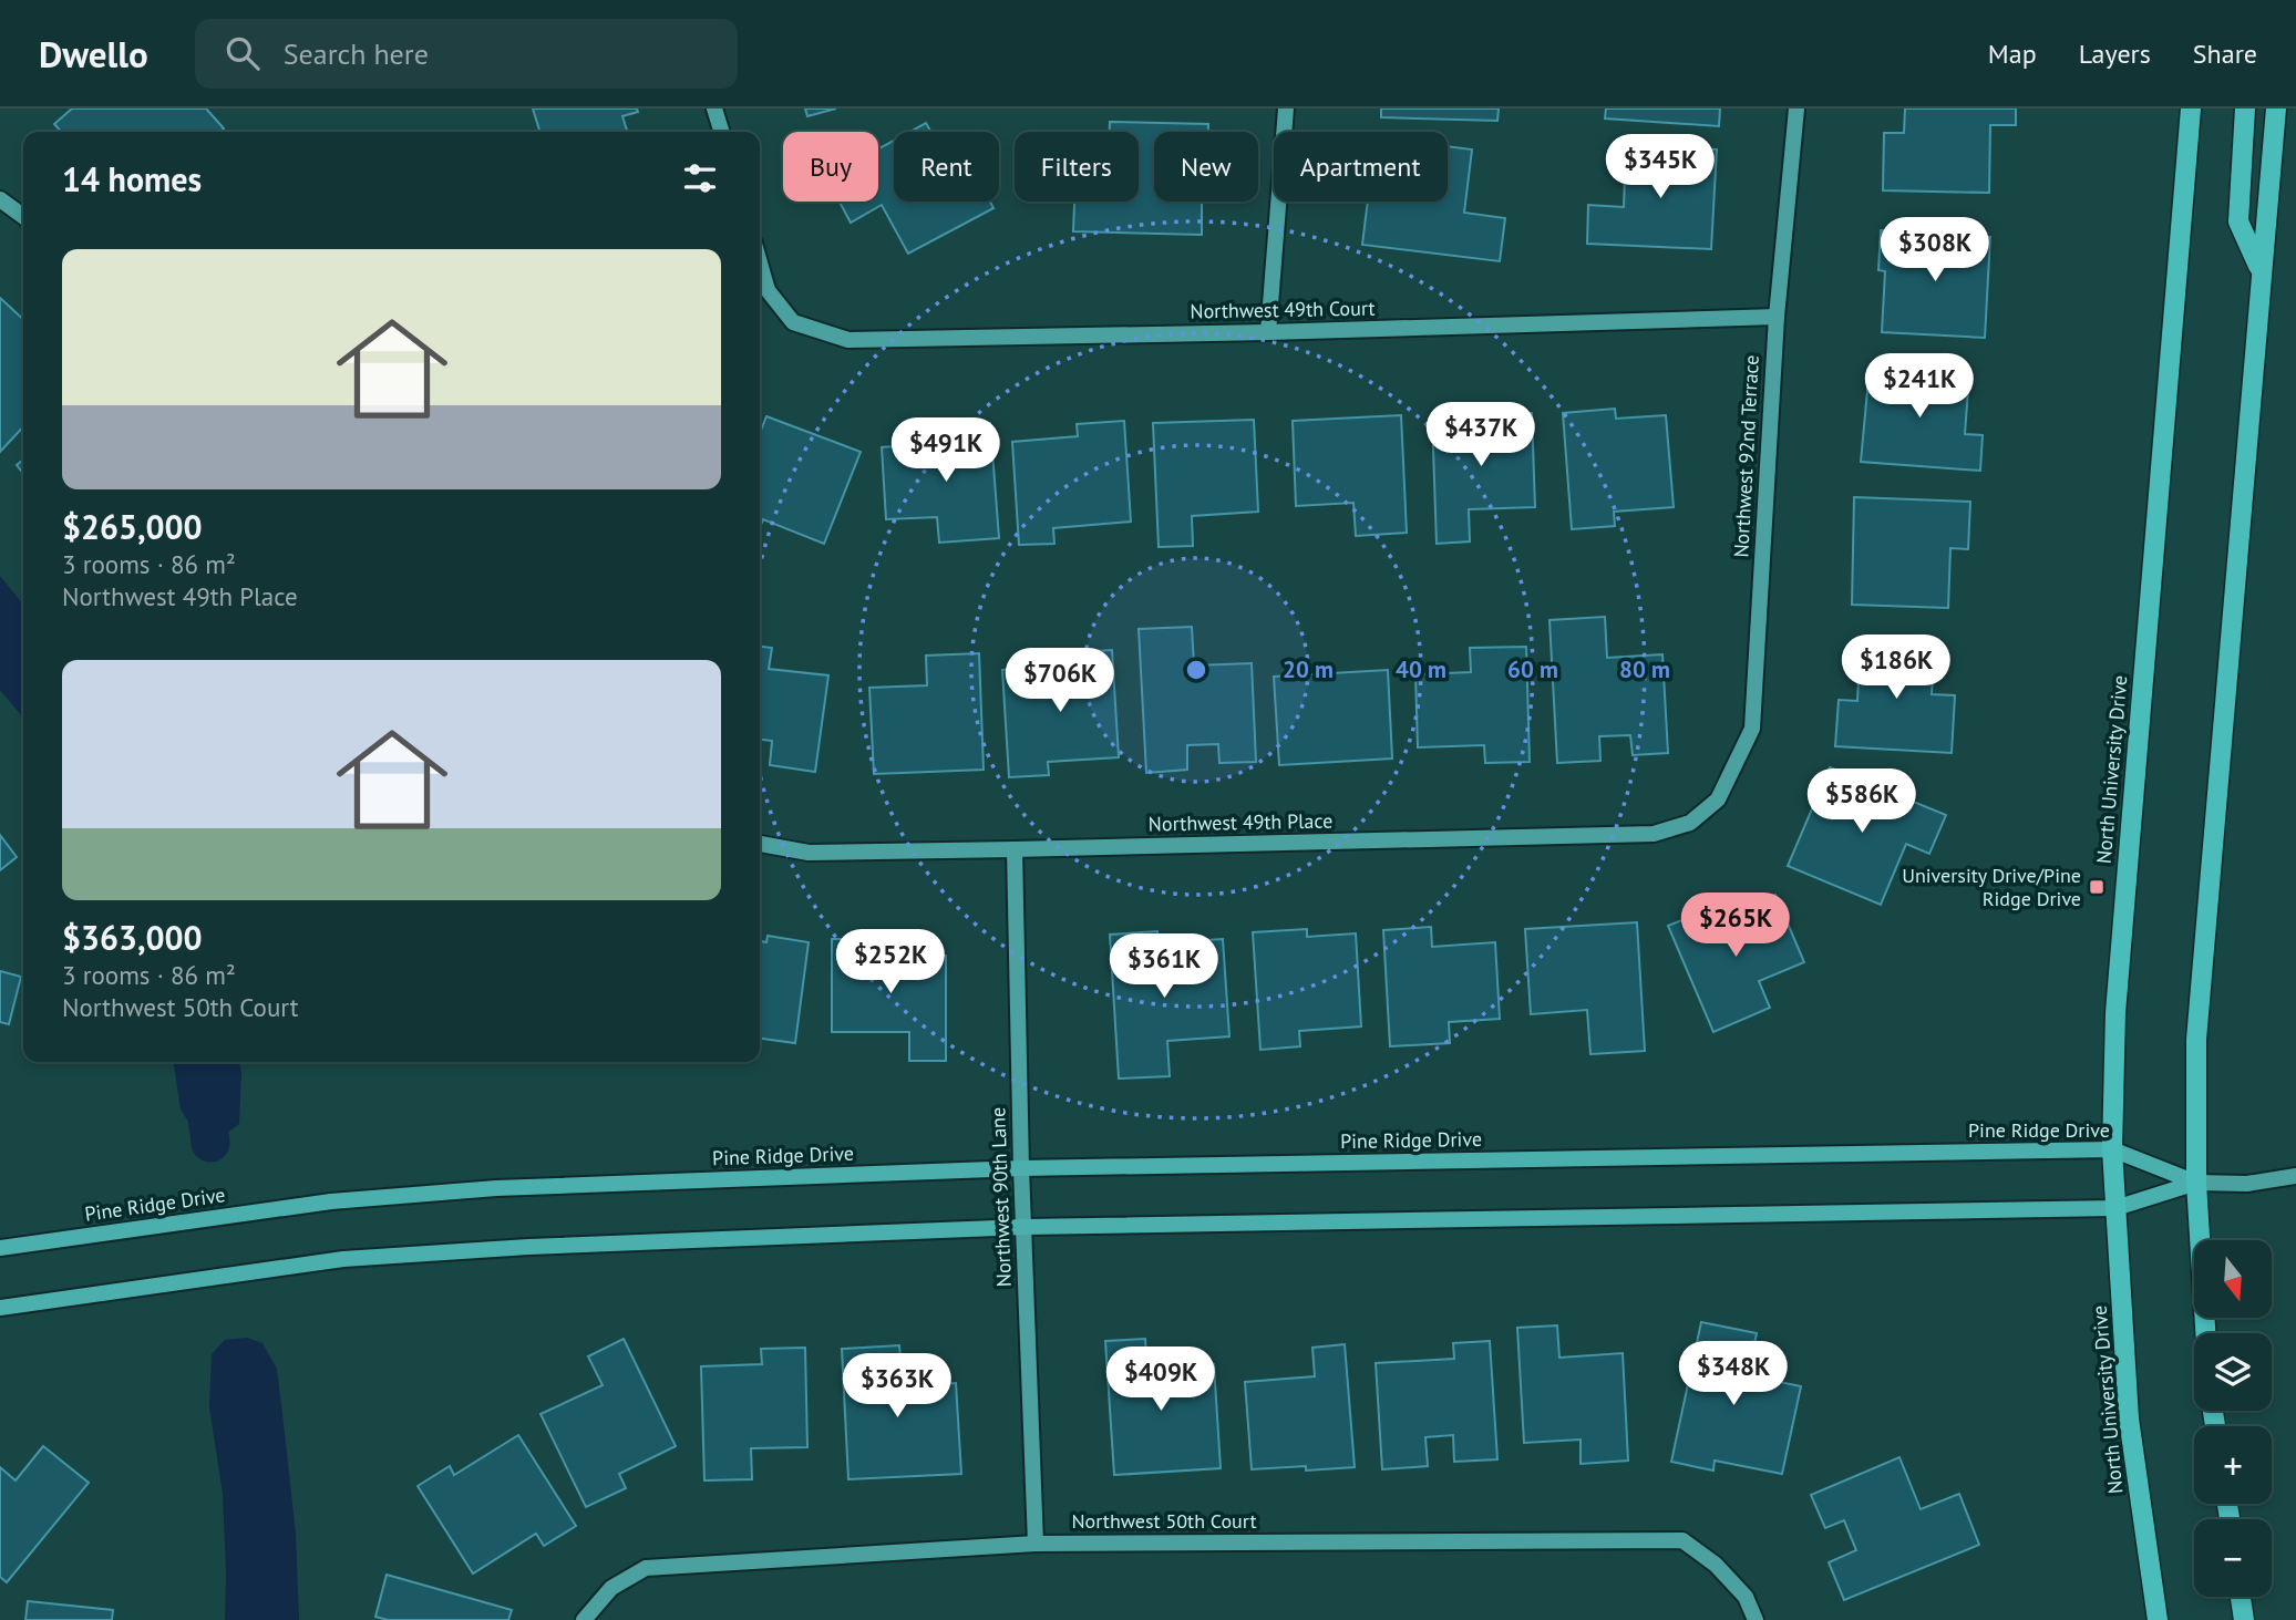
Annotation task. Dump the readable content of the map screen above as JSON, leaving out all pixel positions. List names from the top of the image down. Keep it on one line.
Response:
{"streets":{"main road":["North University Drive"],"street":["Northwest 49th Court","Northwest 92nd Terrace","Northwest 49th Place","Pine Ridge Drive","Northwest 90th Lane","Northwest 50th Court"]},"crossings":[["Northwest 49th Court","Northwest 92nd Terrace"],["Northwest 92nd Terrace","Northwest 49th Place"],["North University Drive","Pine Ridge Drive"],["Northwest 49th Place","Northwest 90th Lane"],["Pine Ridge Drive","Northwest 90th Lane"],["Northwest 90th Lane","Northwest 50th Court"]],"places":{"transit":["University Drive/Pine Ridge Drive"]},"north":"bottom","page":{"header":"Dwello","search":"Search here","nav":["Map","Layers","Share"],"chip":["Buy","Rent","Filters","New","Apartment"],"heading":"14 homes","price":["$345K","$308K","$241K","$437K","$491K","$186K","$706K","$586K","$265K","$252K","$361K","$348K","$409K","$363K"],"list":[{"name":"$265,000","note":"3 rooms · 86 m² · Northwest 49th Place"},{"name":"$363,000","note":"3 rooms · 86 m² · Northwest 50th Court"}],"map_buttons":["+","−"]},"rings":["20 m","40 m","60 m","80 m"]}
